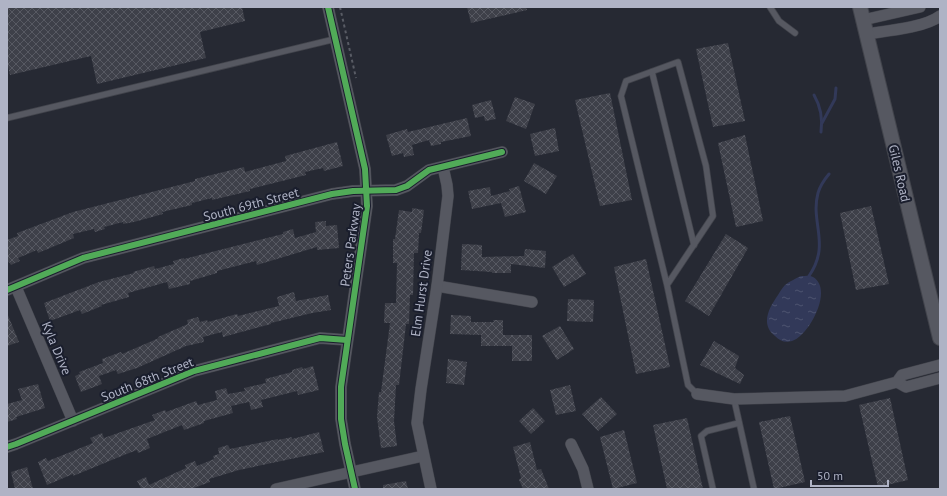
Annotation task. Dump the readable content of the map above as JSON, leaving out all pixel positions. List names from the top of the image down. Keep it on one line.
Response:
{"streets":{"street":["Giles Road","South 69th Street","Peters Parkway","Elm Hurst Drive","Kyla Drive","South 68th Street"]},"crossings":[["South 69th Street","Peters Parkway"],["South 69th Street","Elm Hurst Drive"],["South 69th Street","Kyla Drive"],["Peters Parkway","South 68th Street"],["Kyla Drive","South 68th Street"]],"scale_bar":"50 m"}
